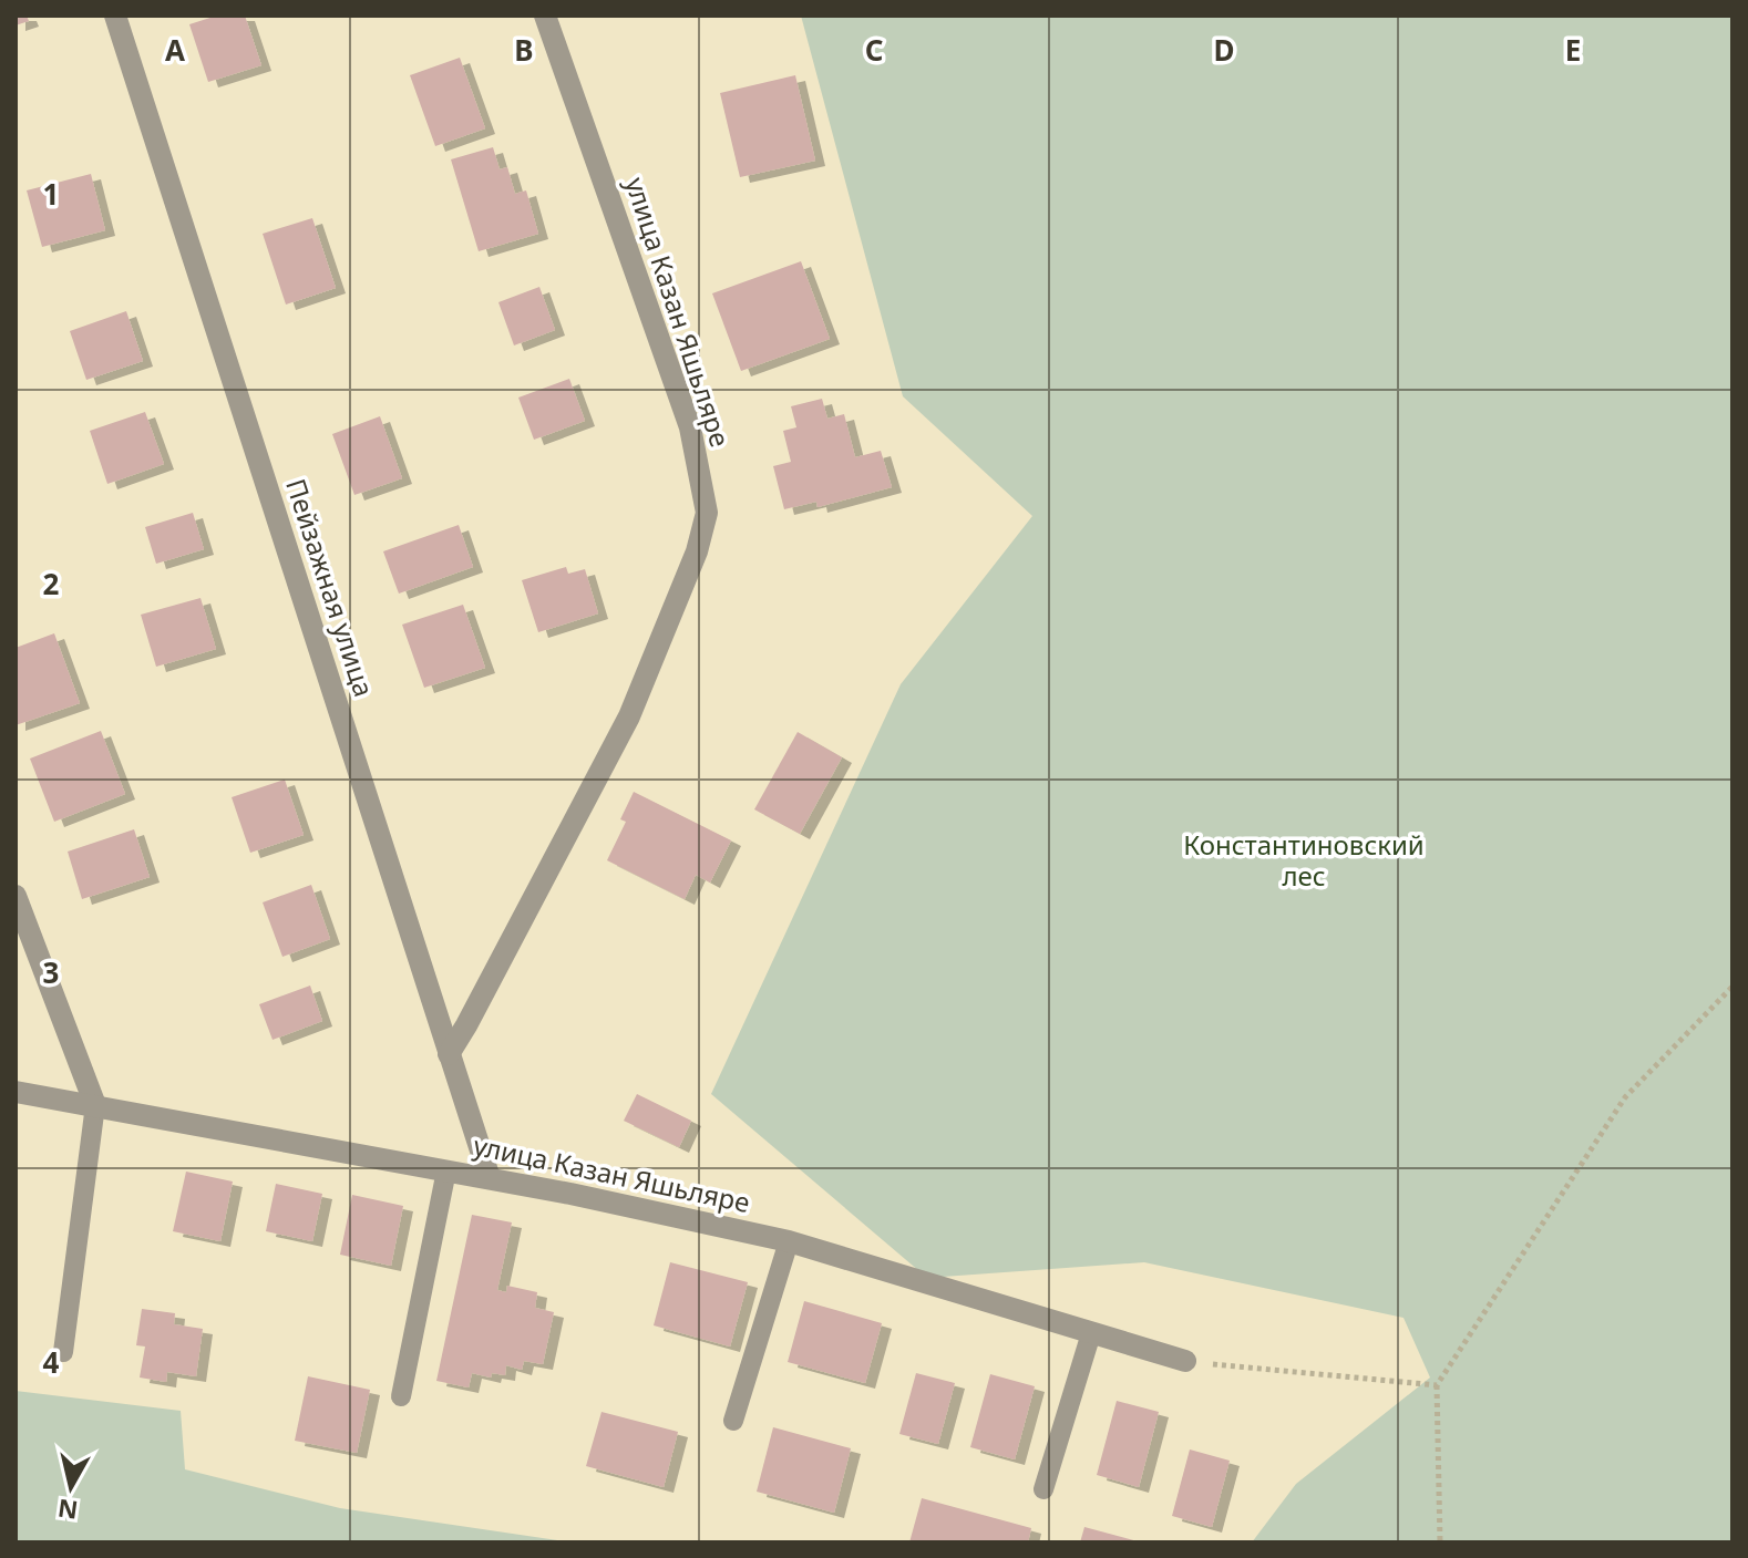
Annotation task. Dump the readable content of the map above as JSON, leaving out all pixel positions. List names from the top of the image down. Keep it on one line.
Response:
{"streets":{"street":["улица Казан Яшьляре","Пейзажная улица"]},"crossings":[["улица Казан Яшьляре","Пейзажная улица"]],"parks":["Константиновский лес"],"north":"bottom","grid":{"columns":["A","B","C","D","E"],"rows":["1","2","3","4"]}}
